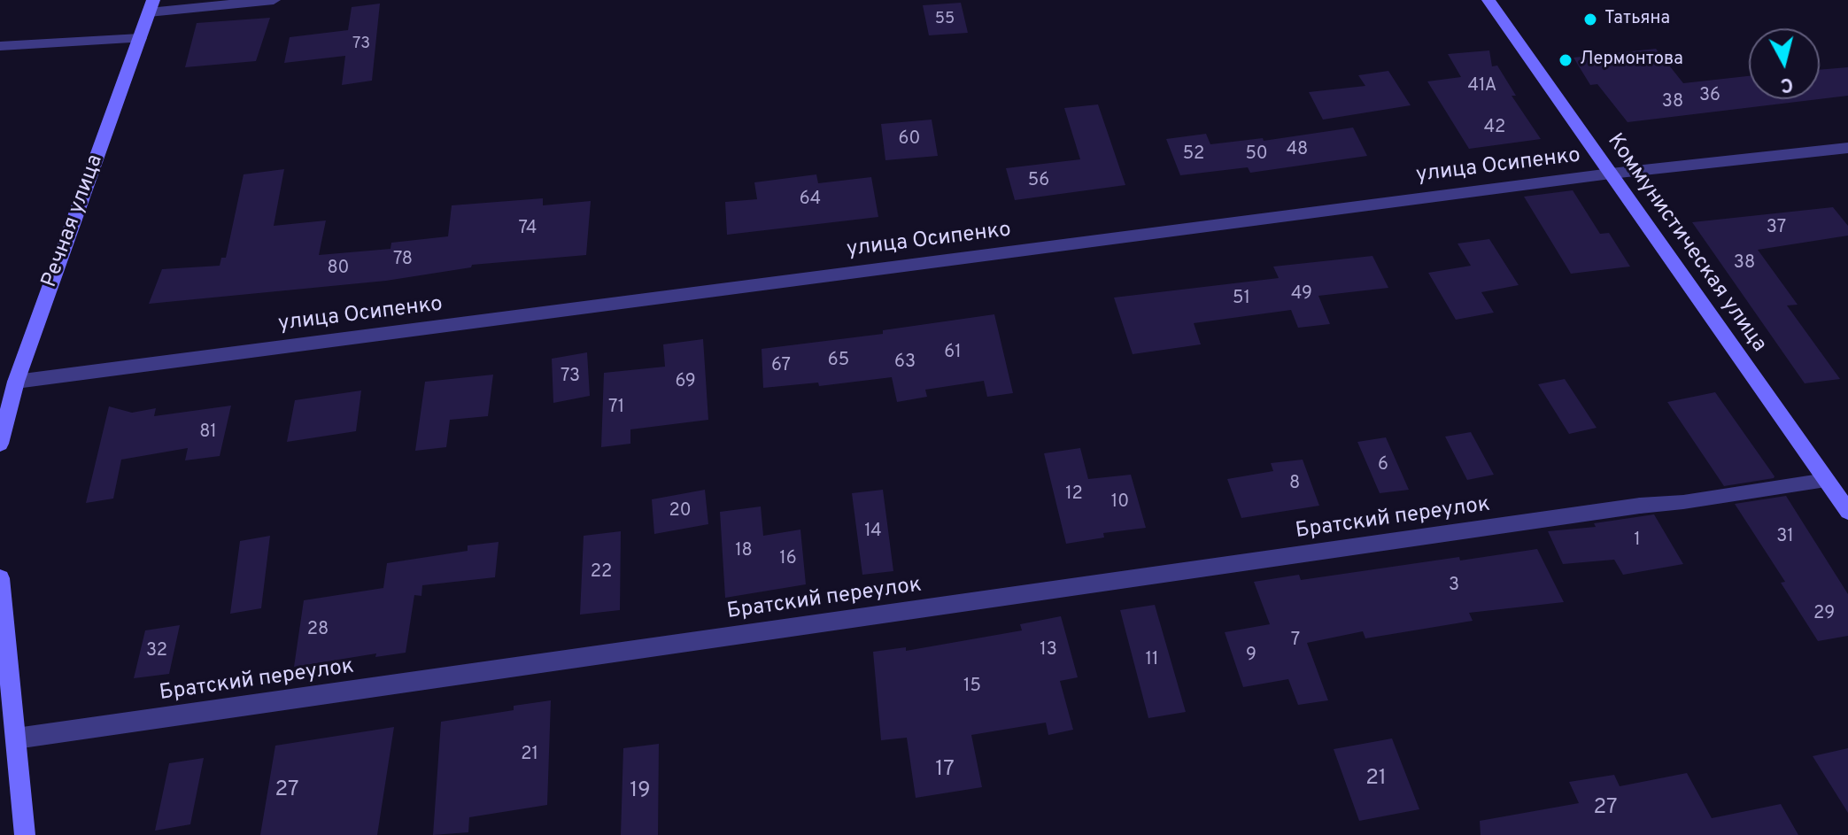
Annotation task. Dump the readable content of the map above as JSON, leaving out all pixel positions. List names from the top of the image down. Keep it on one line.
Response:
{"streets":{"street":["улица Осипенко","Речная улица","Коммунистическая улица","Братский переулок"]},"crossings":[["улица Осипенко","Речная улица"],["улица Осипенко","Коммунистическая улица"]],"places":["Татьяна","Лермонтова"],"house_numbers":["55","73","41А","36","38","42","60","48","52","50","56","64","37","74","78","38","80","49","51","61","65","63","67","73","69","71","81","6","8","12","10","20","14","31","1","18","16","22","3","29","28","7","13","32","9","11","15","21","17","21","27","19","27"],"north":"bottom"}
